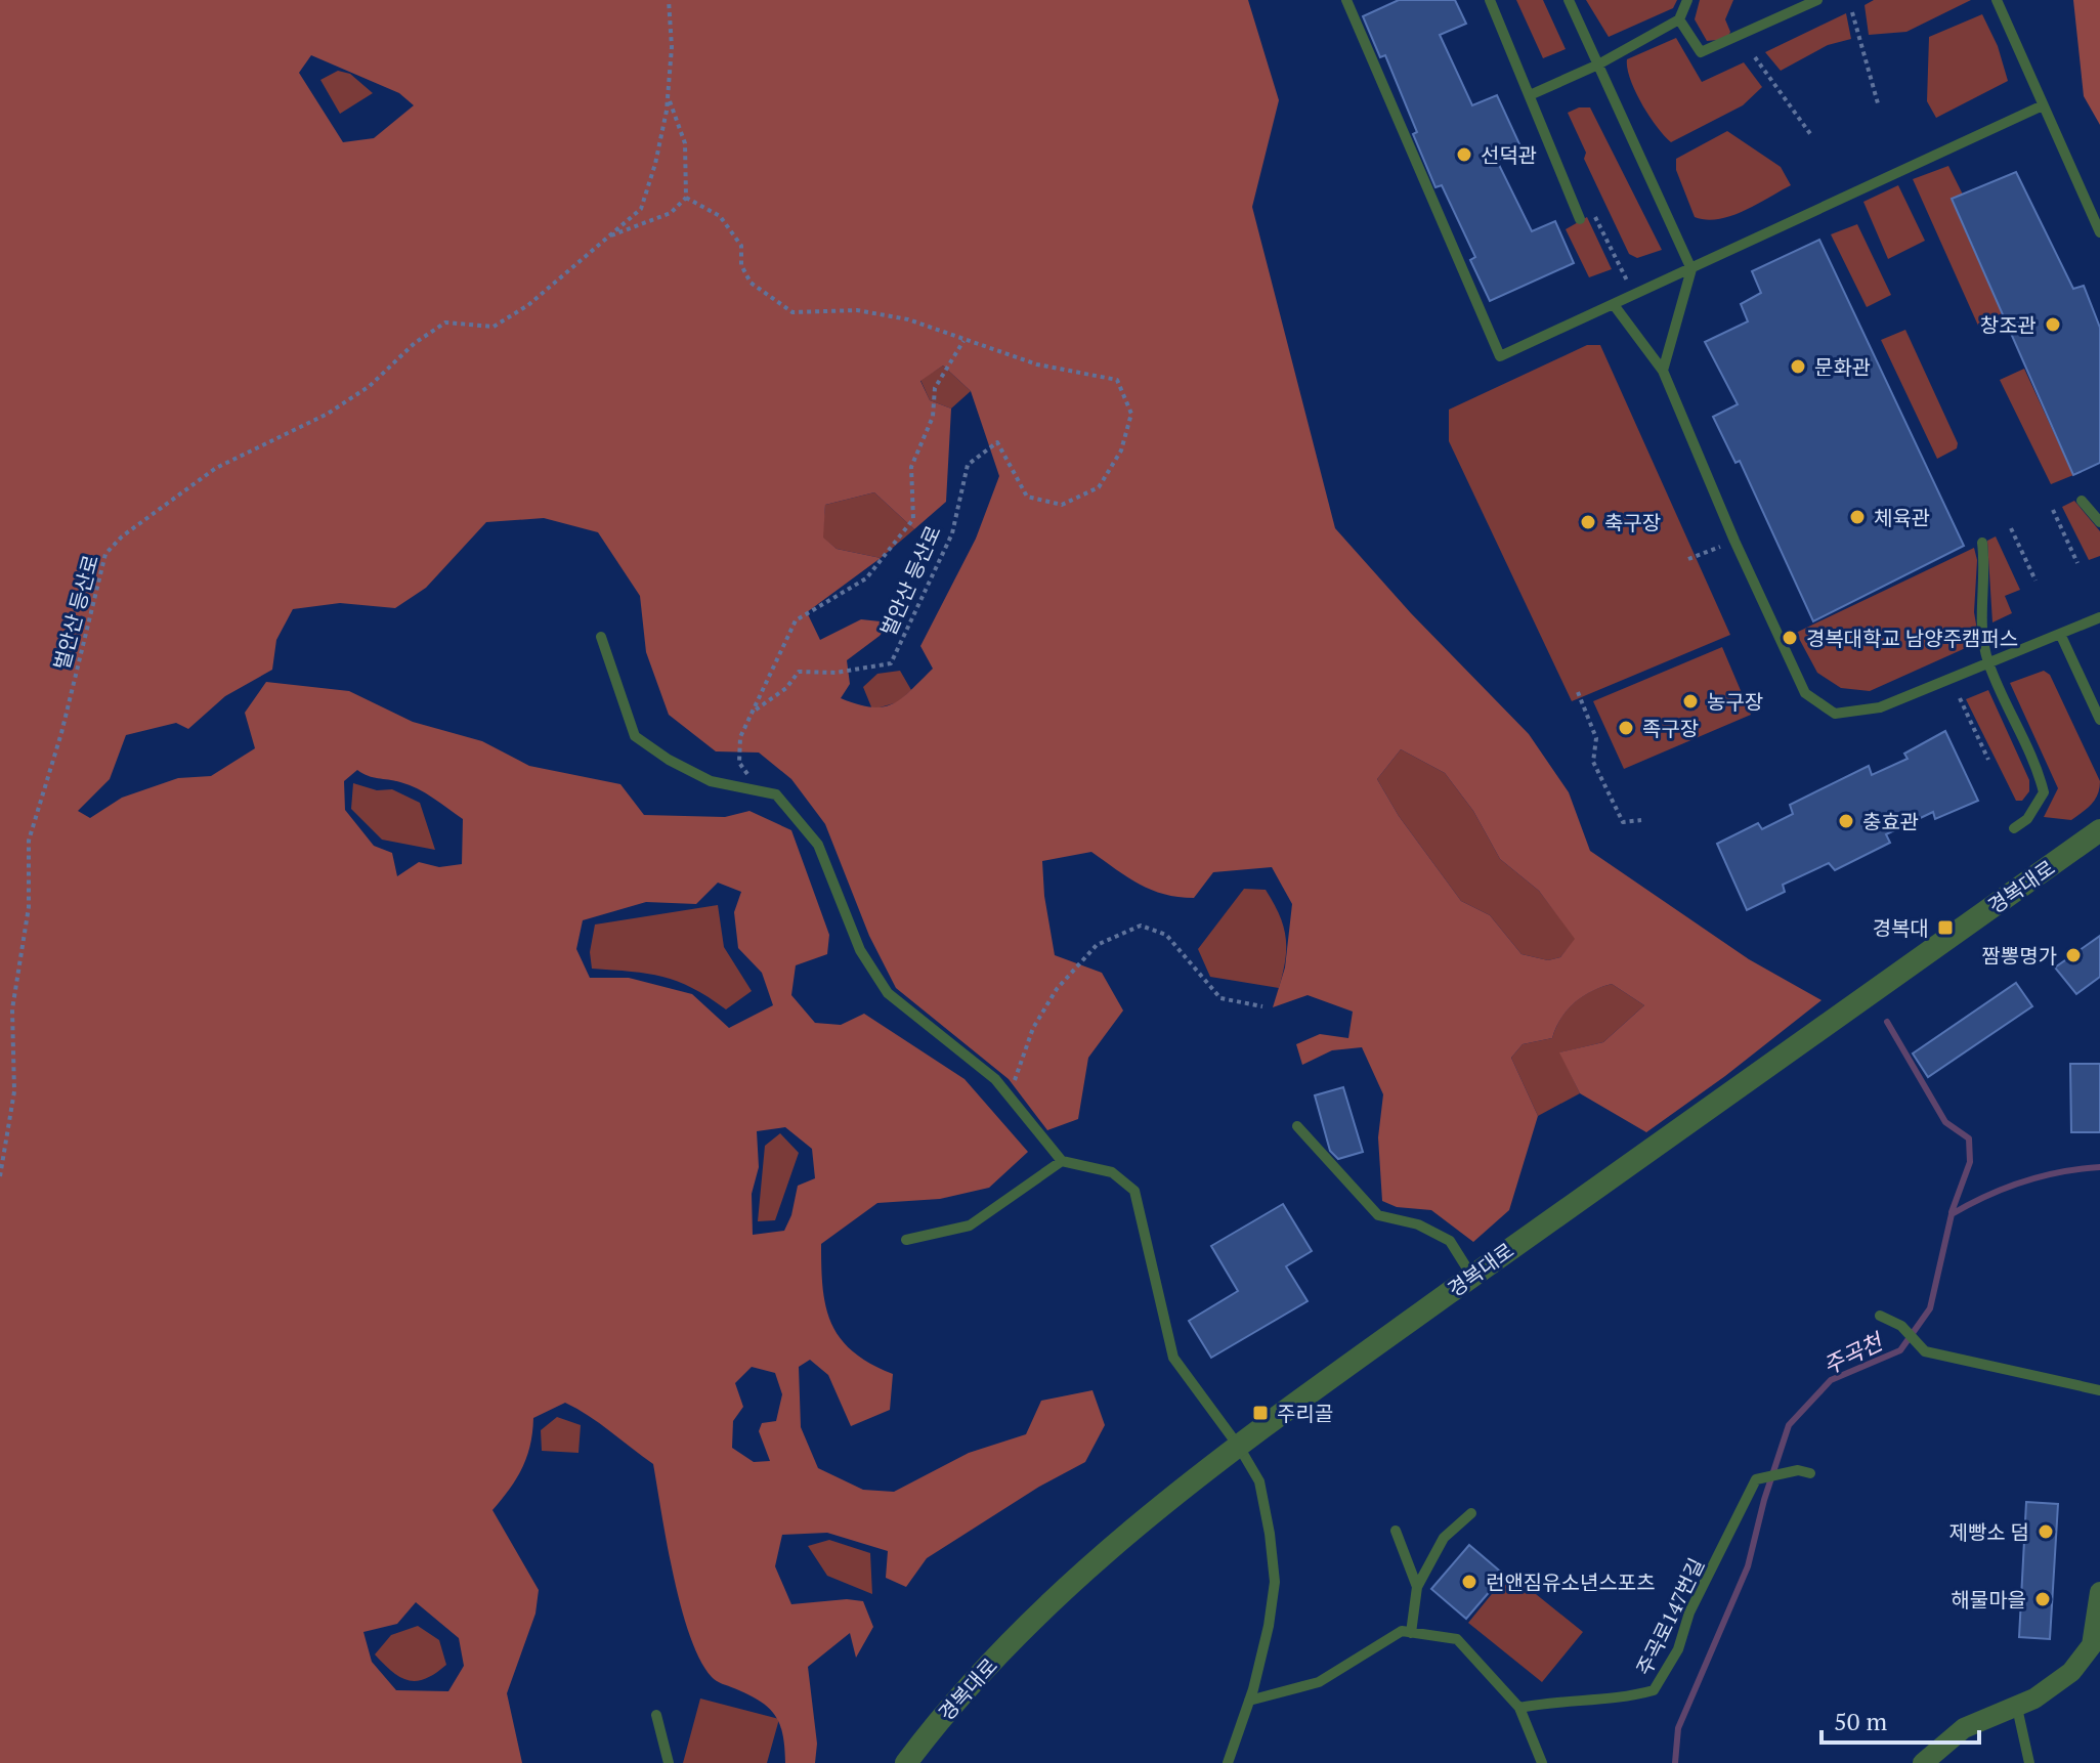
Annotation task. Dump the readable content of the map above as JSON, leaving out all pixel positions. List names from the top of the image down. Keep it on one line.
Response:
{"streets":{"street":["경복대로"],"lane":["주곡로147번길"],"path":["벌안산 등산로"]},"water":["주곡천"],"places":{"other":["선덕관","창조관","문화관","체육관","축구장","경복대학교 남양주캠퍼스","농구장","족구장","충효관","짬뽕명가","제빵소 덤","런앤짐유소년스포츠","해물마을"],"transit":["경복대","주리골"]},"scale_bar":"50 m"}
